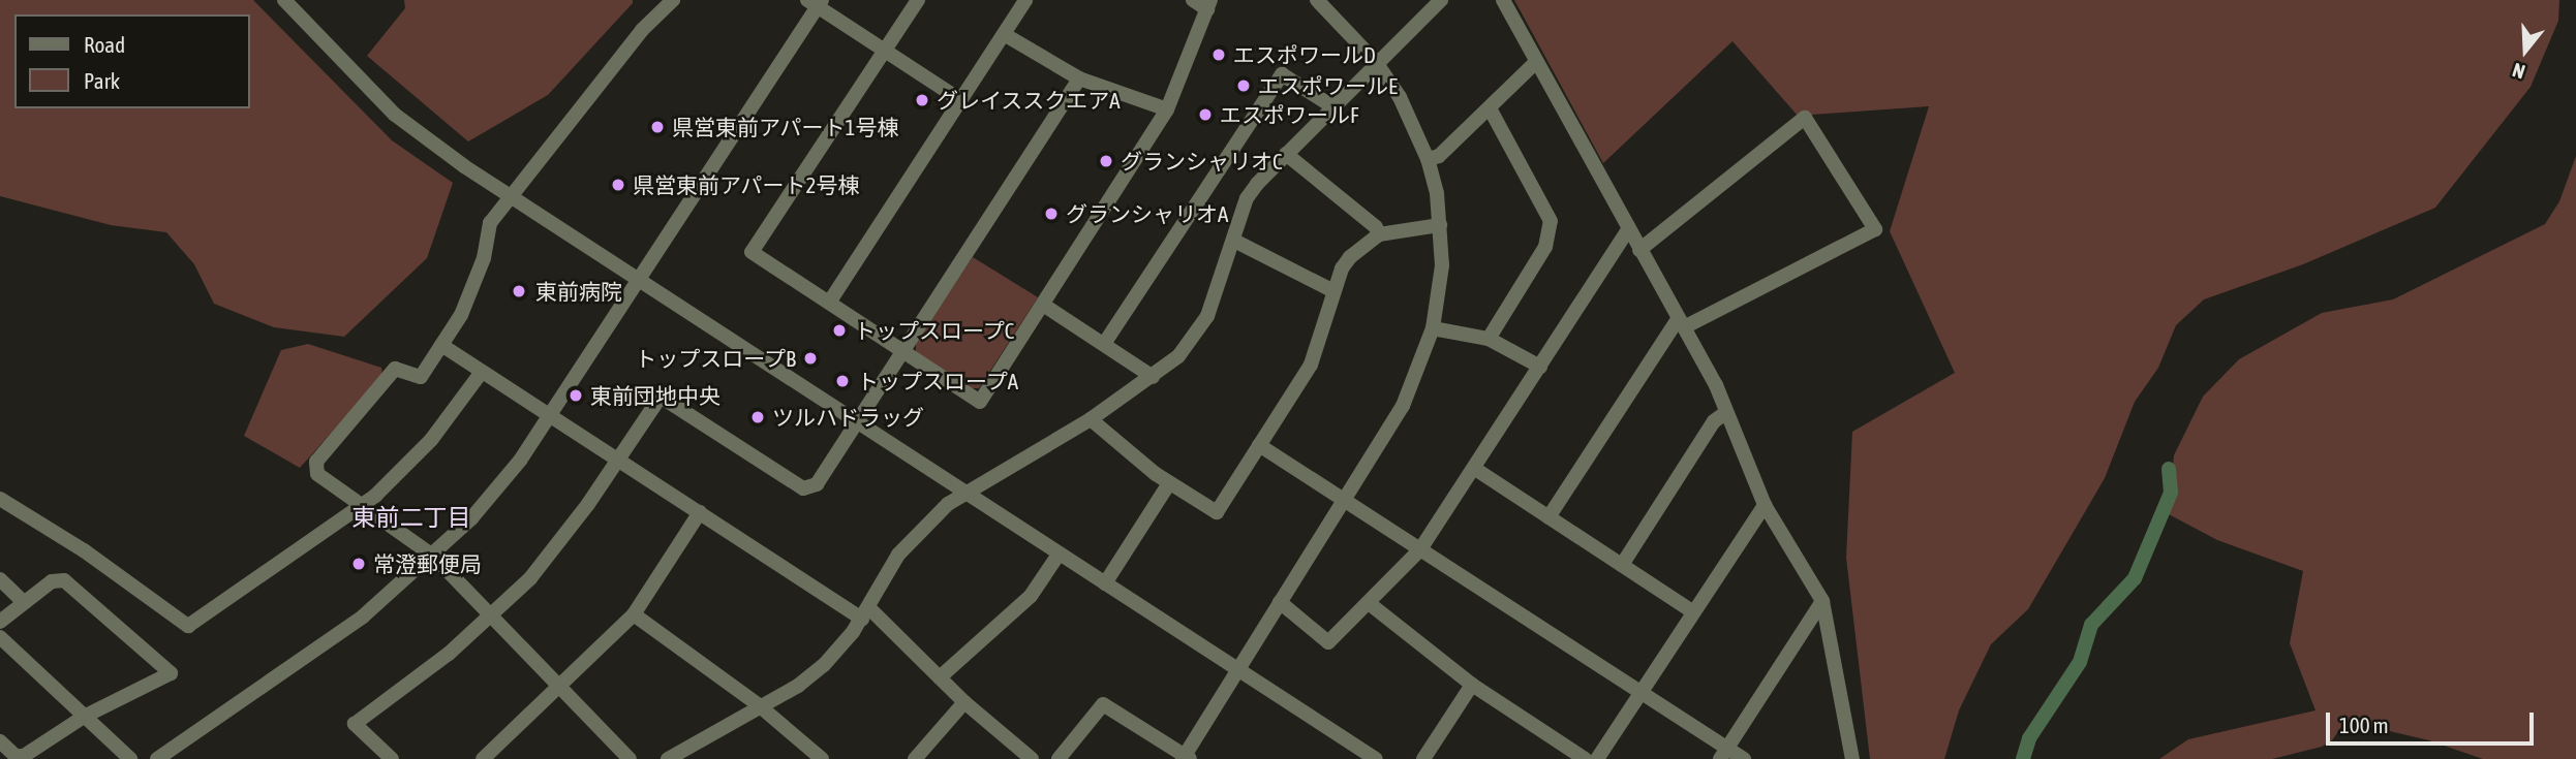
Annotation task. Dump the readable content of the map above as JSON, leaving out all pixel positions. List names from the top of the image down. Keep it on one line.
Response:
{"districts":["東前二丁目"],"places":["エスポワールD","エスポワールE","グレイススクエアA","エスポワールF","県営東前アパート1号棟","グランシャリオC","県営東前アパート2号棟","グランシャリオA","東前病院","トップスロープC","トップスロープB","トップスロープA","東前団地中央","ツルハドラッグ","常澄郵便局"],"legend":["Road","Park"],"scale_bar":"100 m","north":"bottom"}
